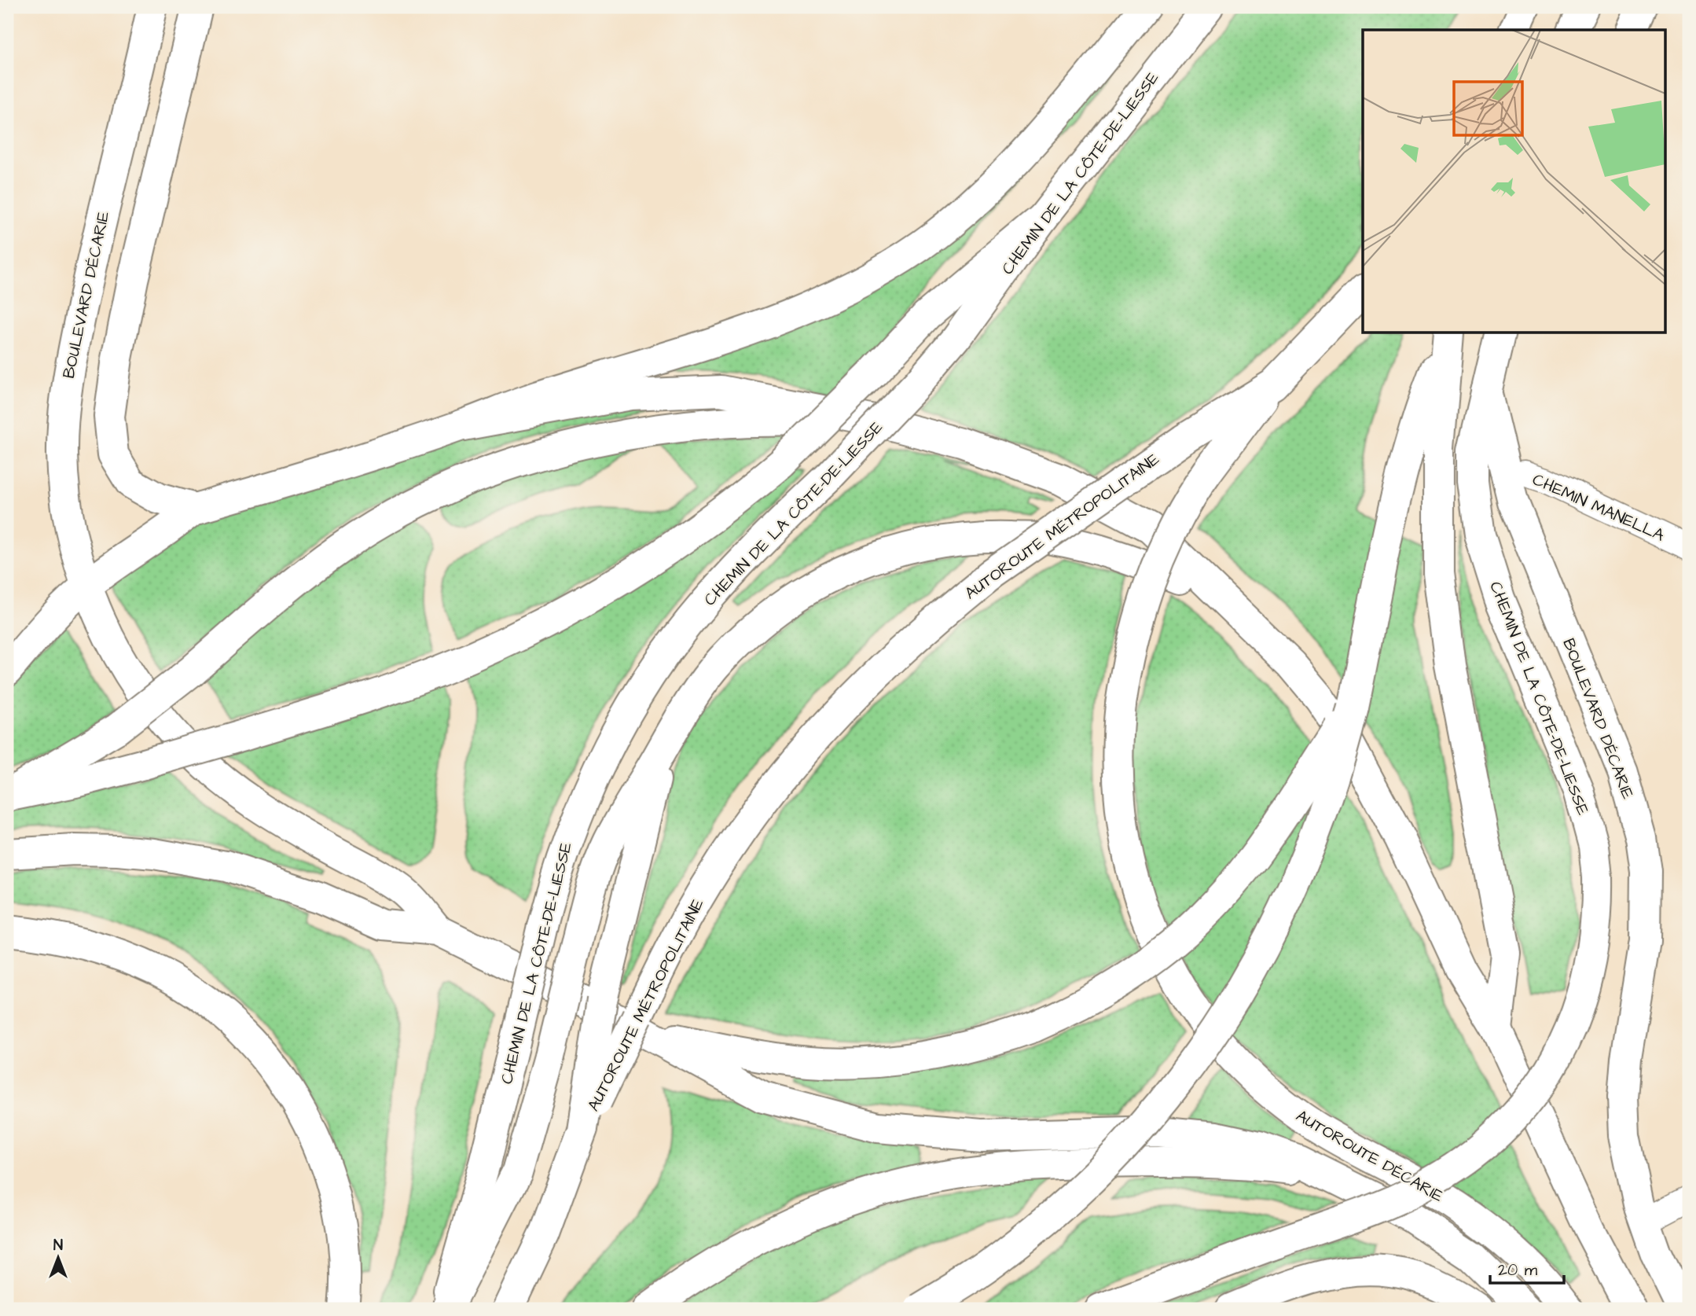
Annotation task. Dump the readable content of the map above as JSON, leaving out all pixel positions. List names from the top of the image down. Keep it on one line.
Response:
{"streets":{"main road":["CHEMIN DE LA CÔTE-DE-LIESSE","BOULEVARD DÉCARIE","AUTOROUTE MÉTROPOLITAINE","AUTOROUTE DÉCARIE"],"street":["CHEMIN MANELLA"]},"crossings":[["CHEMIN DE LA CÔTE-DE-LIESSE","BOULEVARD DÉCARIE"],["BOULEVARD DÉCARIE","CHEMIN MANELLA"],["AUTOROUTE MÉTROPOLITAINE","AUTOROUTE DÉCARIE"]],"scale_bar":"20 m","north":"top"}
